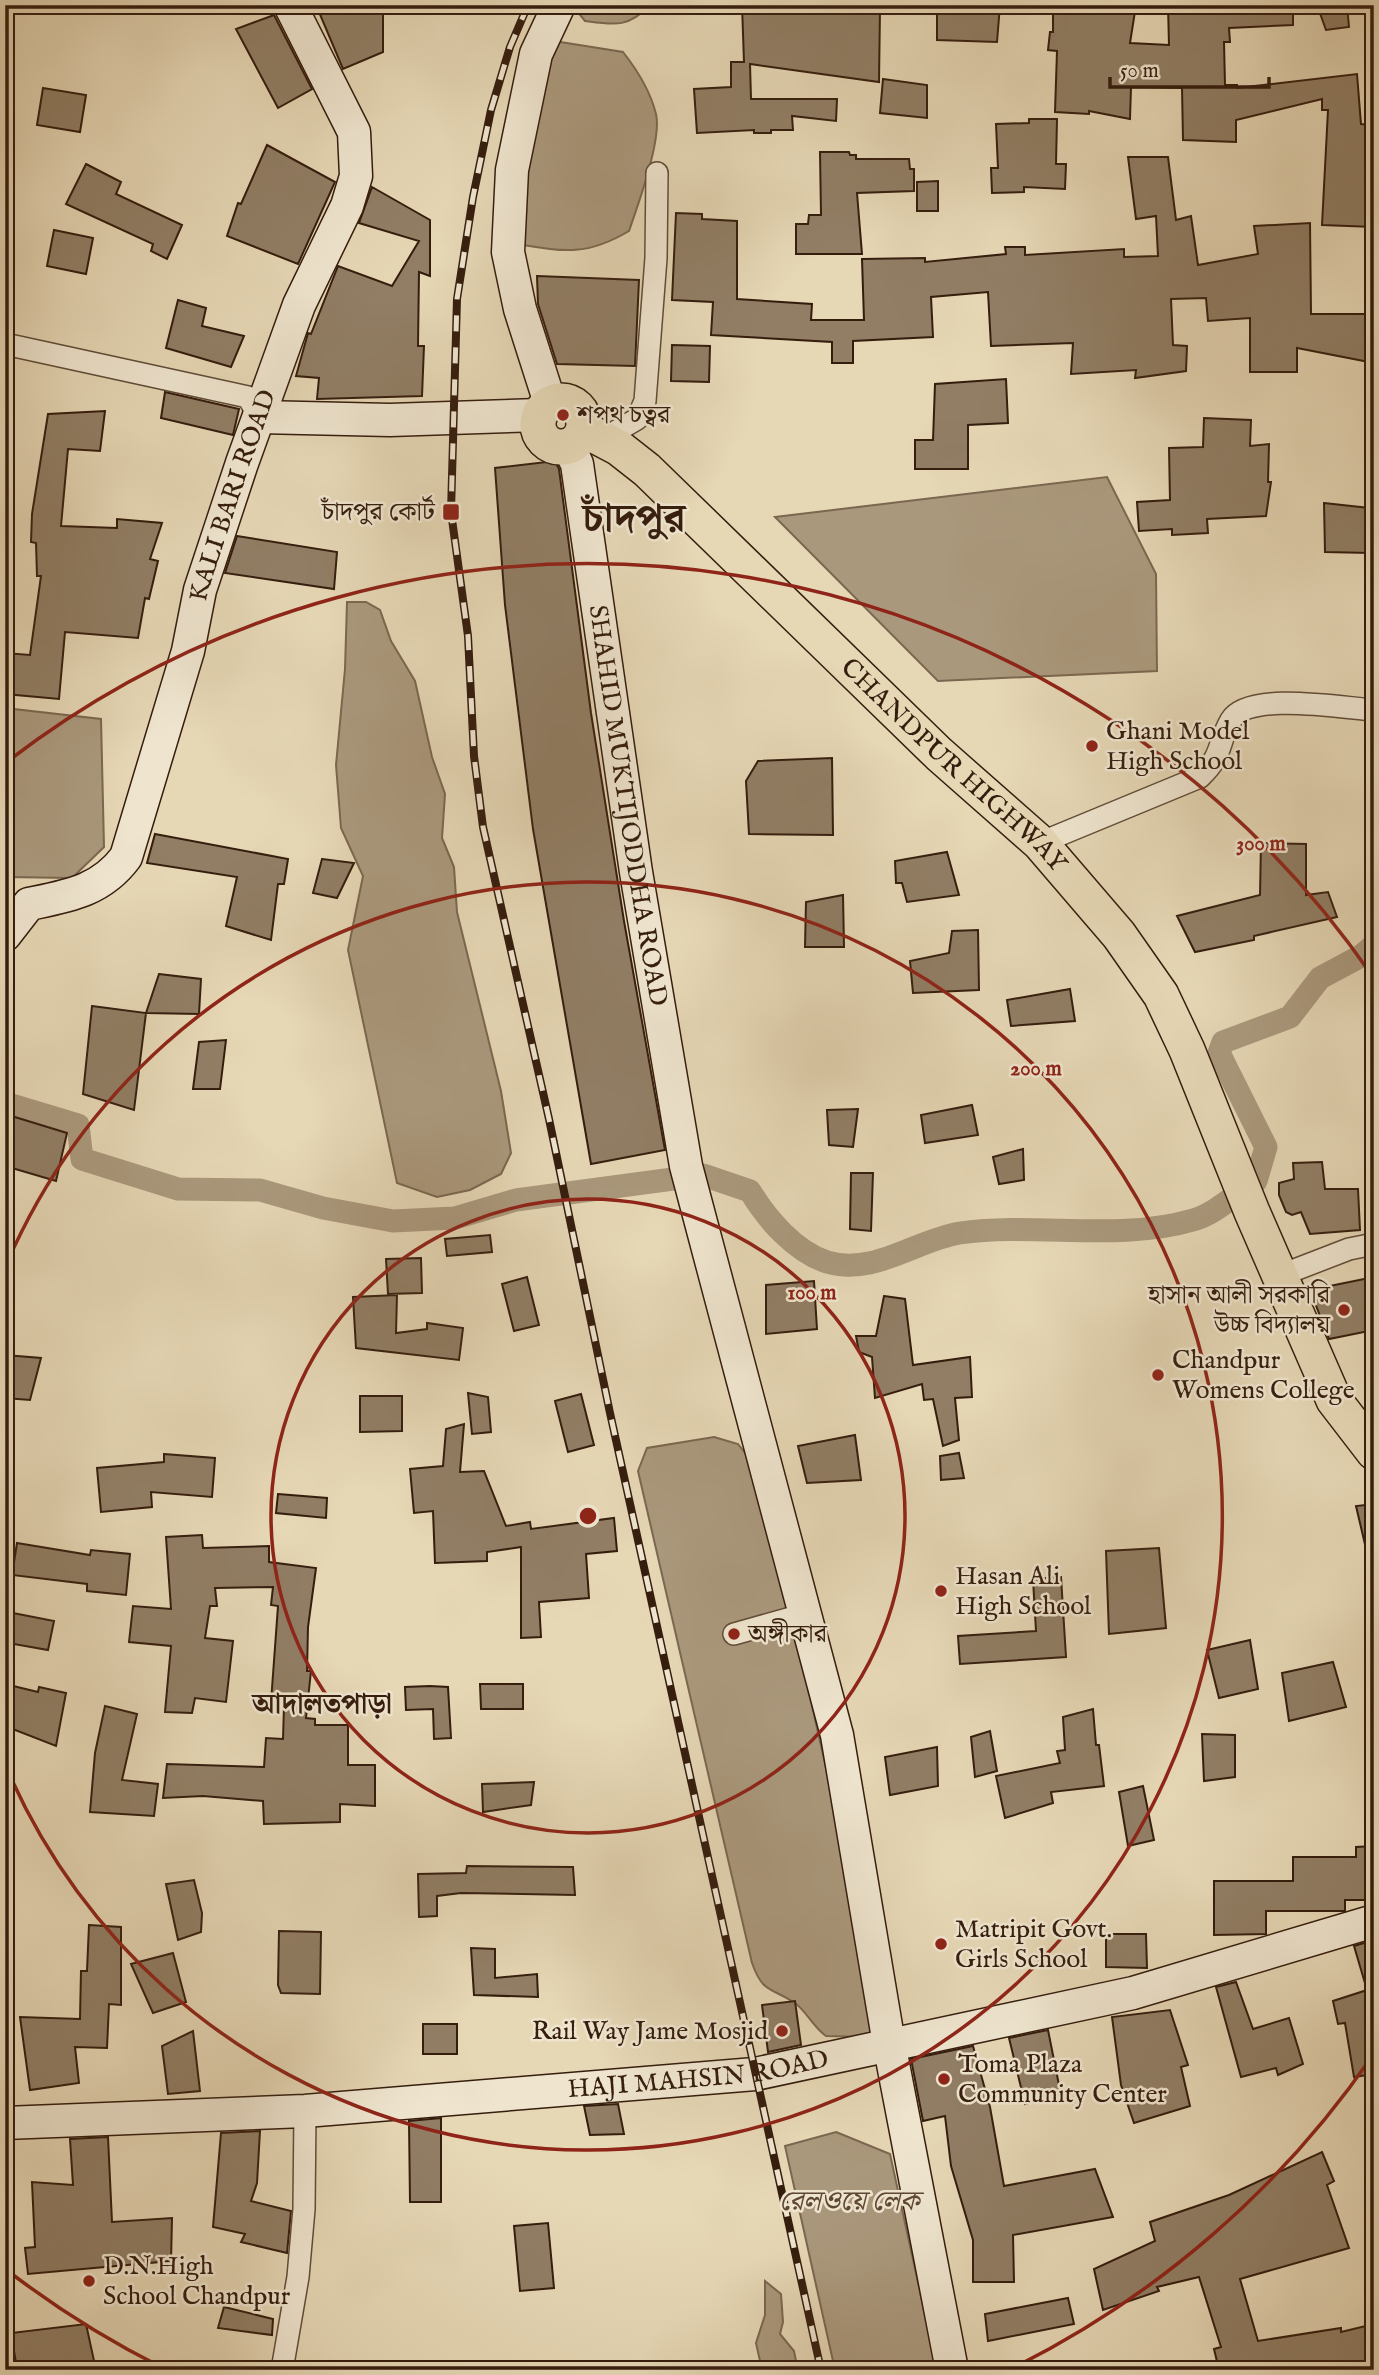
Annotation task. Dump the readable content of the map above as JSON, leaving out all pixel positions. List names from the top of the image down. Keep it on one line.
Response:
{"streets":{"main road":["KALI BARI ROAD","CHANDPUR HIGHWAY","SHAHID MUKTIJODDHA ROAD","HAJI MAHSIN ROAD"]},"crossings":[["CHANDPUR HIGHWAY","SHAHID MUKTIJODDHA ROAD"],["SHAHID MUKTIJODDHA ROAD","HAJI MAHSIN ROAD"]],"districts":["চাঁদপুর","আদালতপাড়া"],"water":["রেলওয়ে লেক"],"places":{"other":["শপথ চত্বর","Ghani Model High School","হাসান আলী সরকারি উচ্চ বিদ্যালয়","Chandpur Womens College","Hasan Ali High School","অঙ্গীকার","Matripit Govt. Girls School","Rail Way Jame Mosjid","Toma Plaza Community Center","D.N.High School Chandpur"],"transit":["চাঁদপুর কোর্ট"]},"scale_bar":"50 m","rings":["300 m","200 m","100 m"]}
